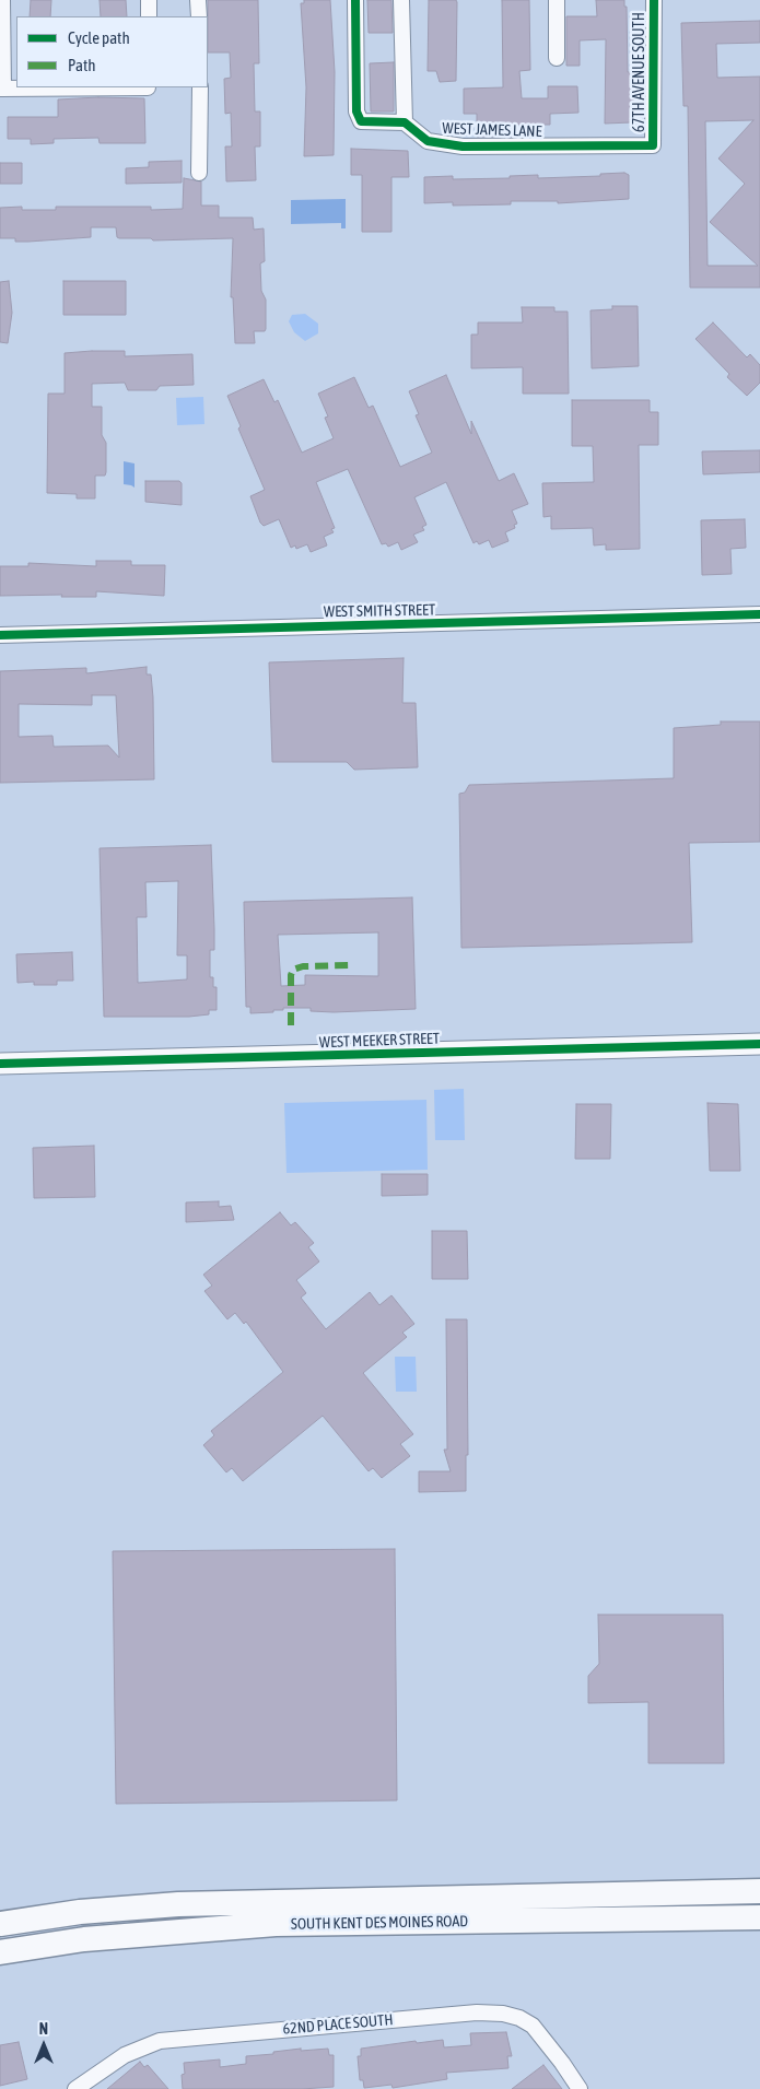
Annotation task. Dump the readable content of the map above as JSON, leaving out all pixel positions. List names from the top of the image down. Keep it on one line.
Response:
{"streets":{"highway":["SOUTH KENT DES MOINES ROAD"],"main road":["WEST MEEKER STREET"],"street":["67TH AVENUE SOUTH","WEST JAMES LANE","WEST SMITH STREET","62ND PLACE SOUTH"]},"crossings":[["67TH AVENUE SOUTH","WEST JAMES LANE"]],"legend":["Cycle path","Path"],"north":"top"}
